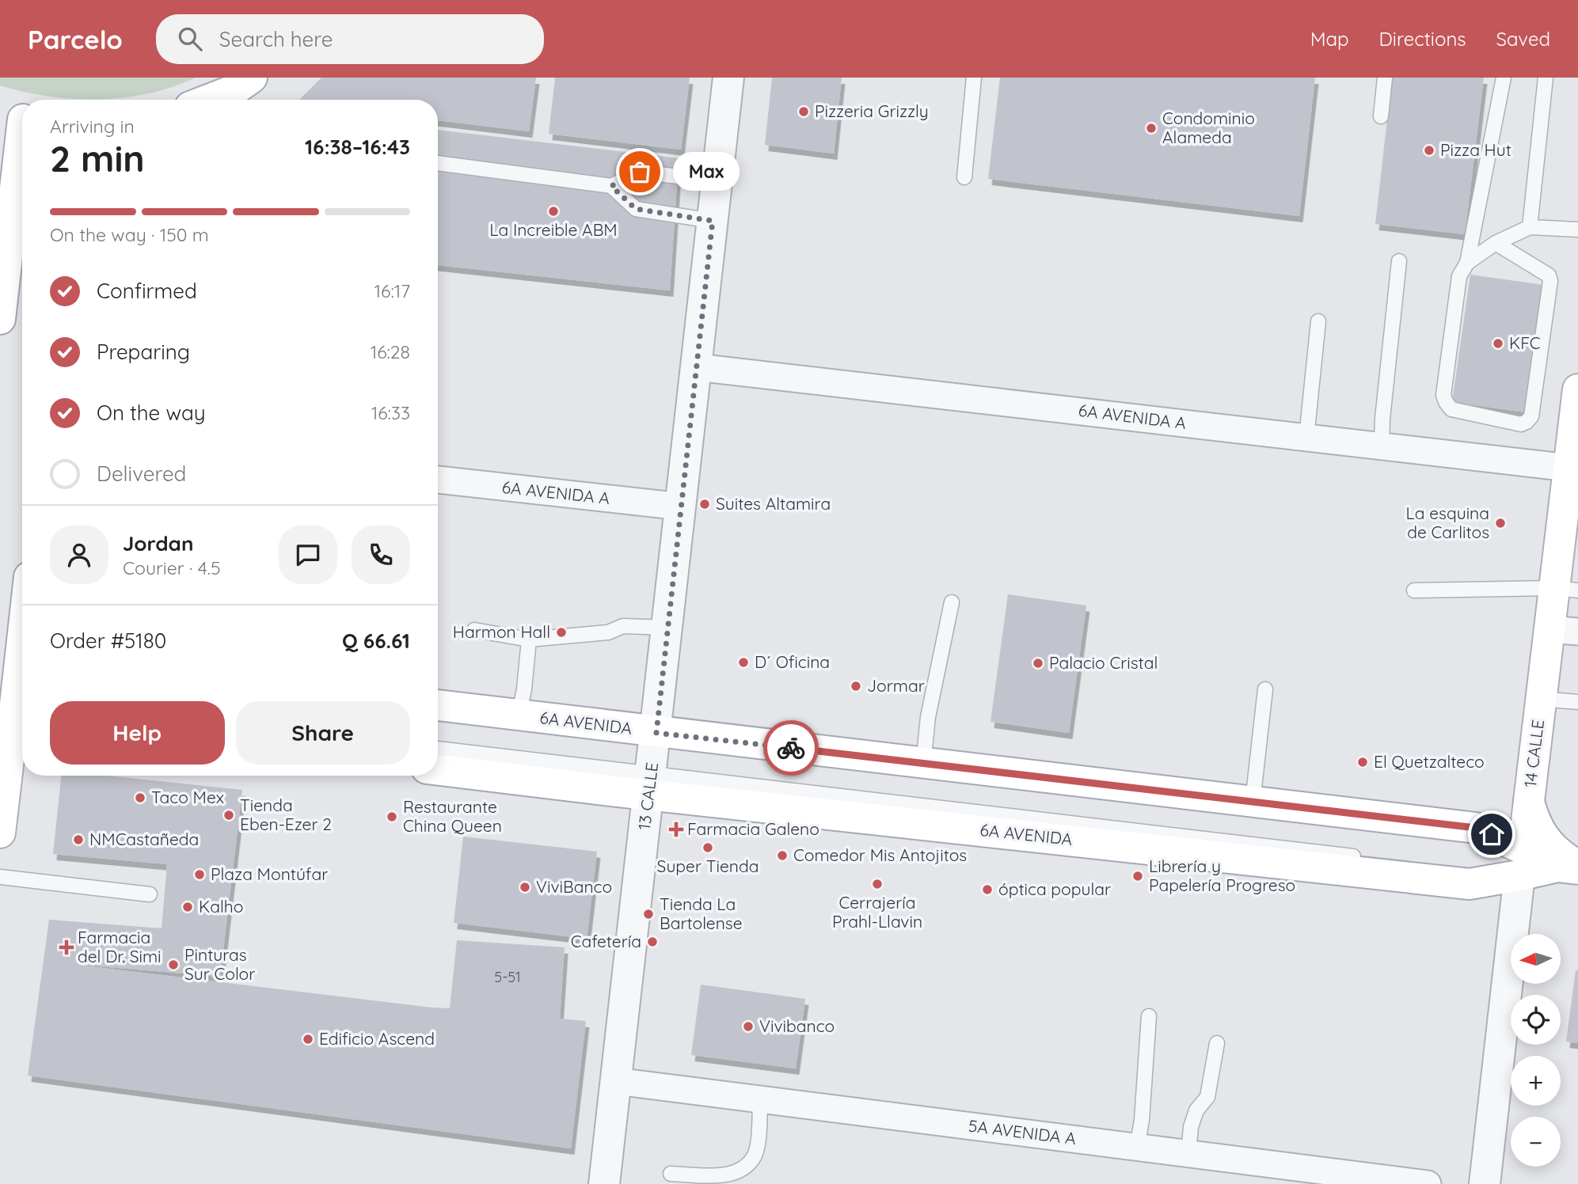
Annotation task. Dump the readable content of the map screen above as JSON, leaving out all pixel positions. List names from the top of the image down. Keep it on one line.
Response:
{"streets":{"main road":["6A AVENIDA","14 CALLE"],"street":["6A AVENIDA A","13 CALLE","5A AVENIDA A"]},"crossings":[["6A AVENIDA A","14 CALLE"],["6A AVENIDA A","13 CALLE"],["6A AVENIDA","14 CALLE"],["6A AVENIDA","13 CALLE"],["13 CALLE","5A AVENIDA A"]],"places":{"other":["Pizzeria Grizzly","Condominio Alameda","Pizza Hut","Max","La Increible ABM","KFC","Suites Altamira","La esquina de Carlitos","Harmon Hall","D´ Oficina","Palacio Cristal","Jormar","El Quetzalteco","Taco Mex","Tienda Eben-Ezer 2","Restaurante China Queen","NMCastañeda","Super Tienda","Comedor Mis Antojitos","Plaza Montúfar","Librería y Papelería Progreso","Cerrajería Prahl-Llavin","ViviBanco","óptica popular","Kalho","Tienda La Bartolense","Cafetería","Pinturas Sur Color","Vivibanco","Edificio Ascend"],"health":["Farmacia Galeno","Farmacia del Dr. Simi"]},"house_numbers":["5-51"],"north":"left","page":{"header":"Parcelo","search":"Search here","nav":["Map","Directions","Saved"],"heading":["2 min","Arriving in","16:38–16:43"],"panel":["Jordan","Courier · 4.5","Order #5180","Q 66.61"],"bubble":"Max","bar":"On the way · 150 m","list":[["Confirmed","16:17"],["Preparing","16:28"],["On the way","16:33"],"Delivered"],"buttons":["Help","Share"],"map_buttons":["+","−"]}}
